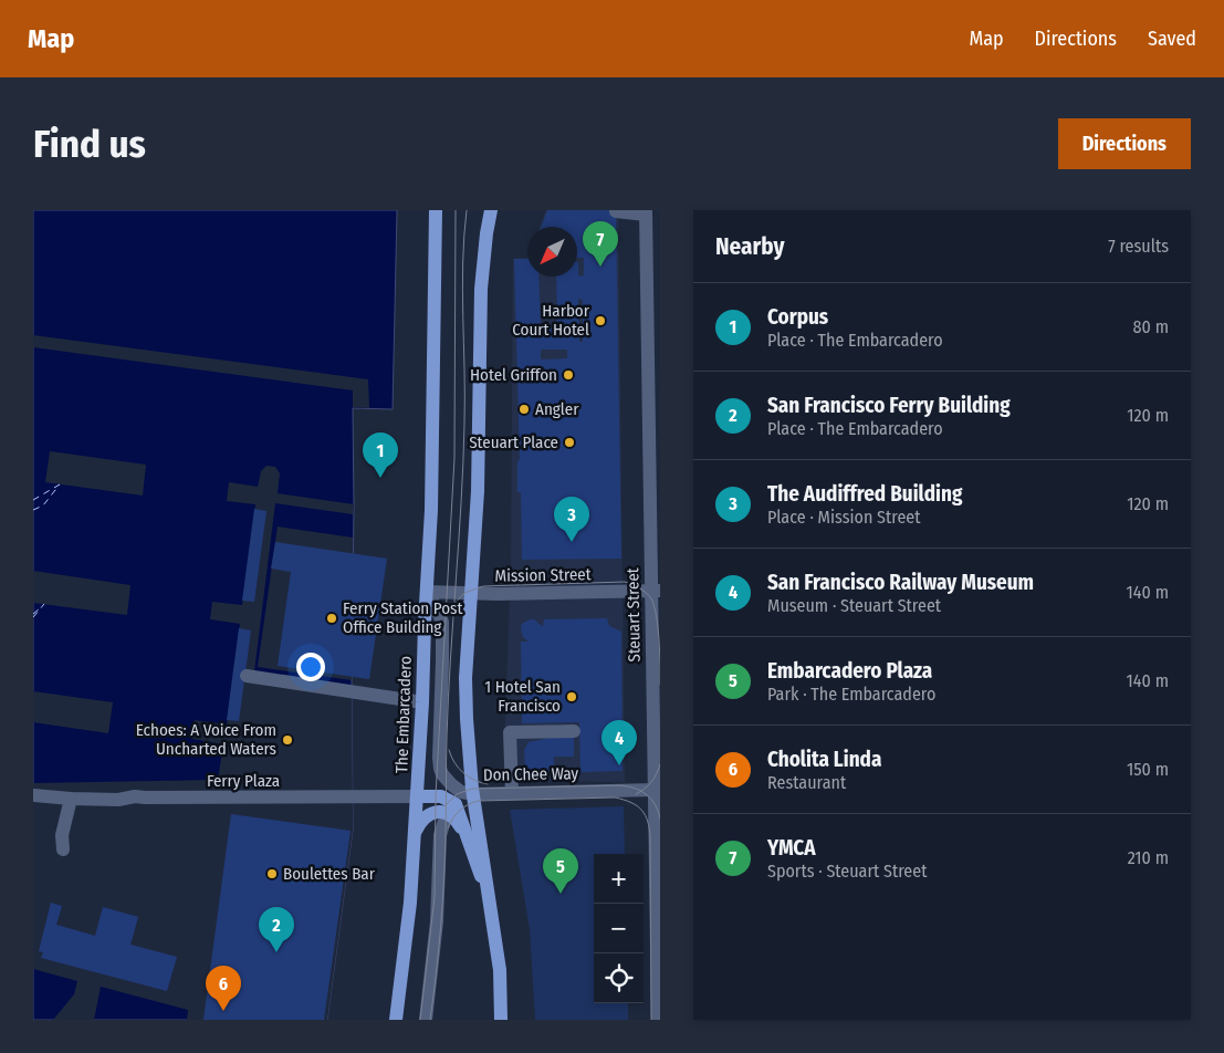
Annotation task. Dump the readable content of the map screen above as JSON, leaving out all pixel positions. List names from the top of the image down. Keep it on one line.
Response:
{"streets":{"main road":["The Embarcadero"],"street":["Mission Street","Steuart Street","Don Chee Way","Ferry Plaza"]},"crossings":[["Mission Street","Steuart Street"],["Mission Street","The Embarcadero"],["Steuart Street","Don Chee Way"],["The Embarcadero","Ferry Plaza"]],"places":["Harbor Court Hotel","Hotel Griffon","Angler","Steuart Place","Ferry Station Post Office Building","1 Hotel San Francisco","Echoes: A Voice From Uncharted Waters","Boulettes Bar"],"north":"bottom left","page":{"header":"Map","nav":["Map","Directions","Saved"],"buttons":"Directions","title":"Find us","heading":["Nearby","7 results"],"pins":["7","1","3","4","5","2","6"],"list":[{"mark":"1","name":"Corpus","note":"Place · The Embarcadero","value":"80 m"},{"mark":"2","name":"San Francisco Ferry Building","note":"Place · The Embarcadero","value":"120 m"},{"mark":"3","name":"The Audiffred Building","note":"Place · Mission Street","value":"120 m"},{"mark":"4","name":"San Francisco Railway Museum","note":"Museum · Steuart Street","value":"140 m"},{"mark":"5","name":"Embarcadero Plaza","note":"Park · The Embarcadero","value":"140 m"},{"mark":"6","name":"Cholita Linda","note":"Restaurant","value":"150 m"},{"mark":"7","name":"YMCA","note":"Sports · Steuart Street","value":"210 m"}],"map_buttons":["+","−"]}}
